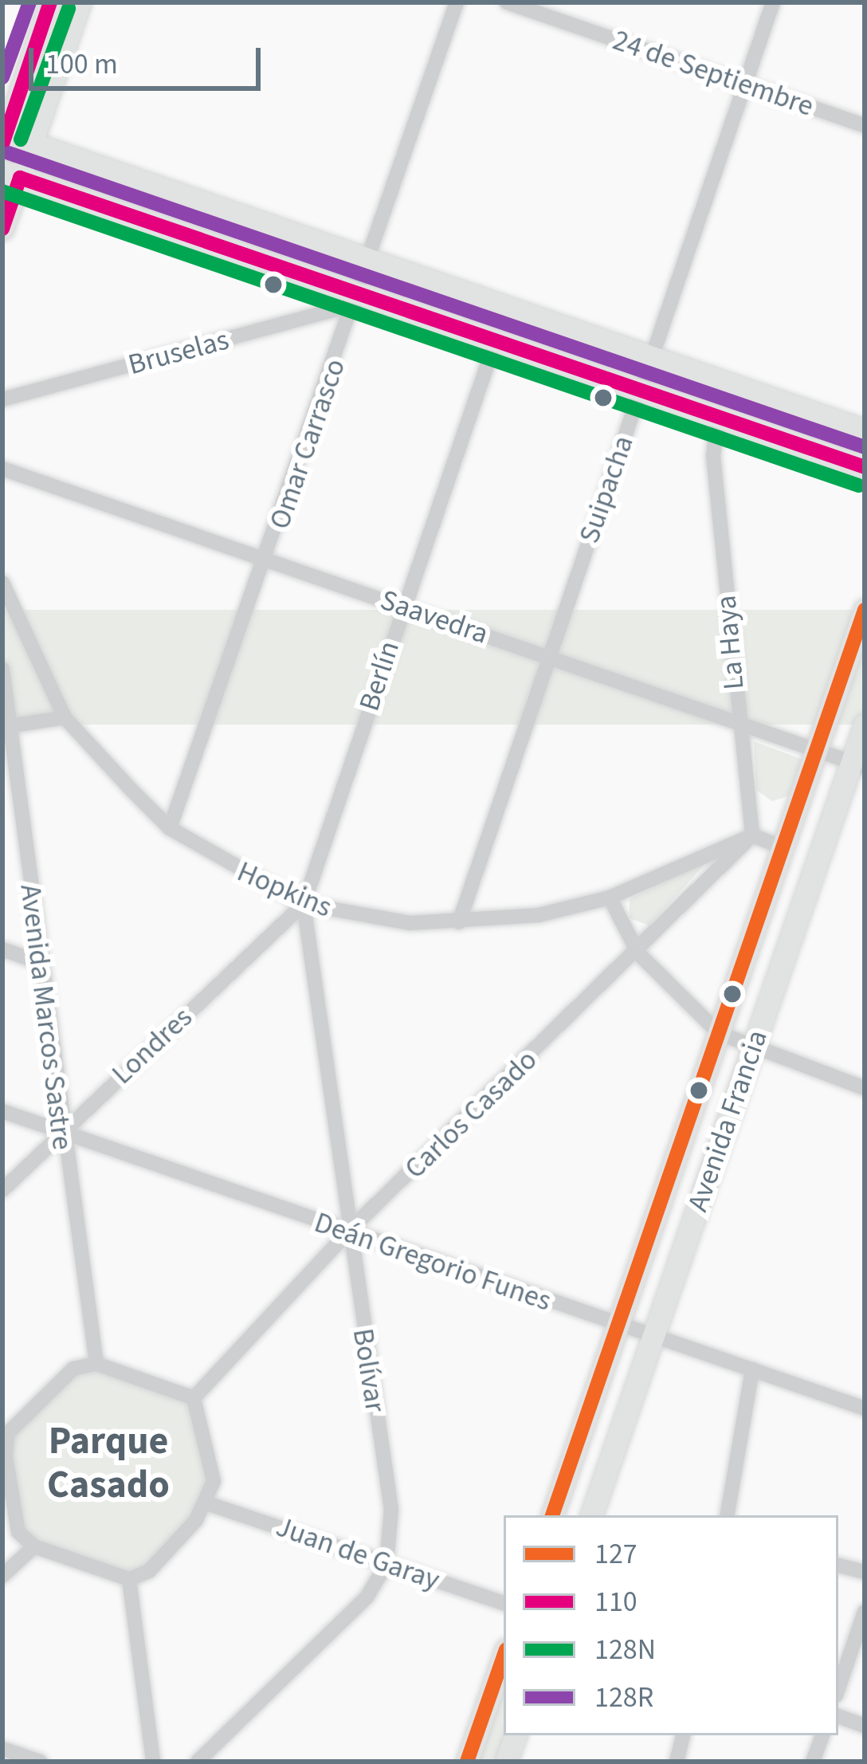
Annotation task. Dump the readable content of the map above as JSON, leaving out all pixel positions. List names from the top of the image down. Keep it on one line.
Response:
{"streets":{"main road":["Avenida Francia"],"street":["24 de Septiembre","Bruselas","Omar Carrasco","Suipacha","Saavedra","La Haya","Berlín","Hopkins","Avenida Marcos Sastre","Londres","Carlos Casado","Deán Gregorio Funes","Bolívar","Juan de Garay"]},"crossings":[["24 de Septiembre","Suipacha"],["Bruselas","Omar Carrasco"],["Omar Carrasco","Saavedra"],["Omar Carrasco","Hopkins"],["Suipacha","Saavedra"],["Suipacha","Hopkins"],["Saavedra","La Haya"],["Saavedra","Berlín"],["Saavedra","Avenida Francia"],["La Haya","Hopkins"],["La Haya","Carlos Casado"],["Berlín","Hopkins"],["Berlín","Londres"],["Berlín","Bolívar"],["Hopkins","Londres"],["Hopkins","Carlos Casado"],["Hopkins","Bolívar"],["Avenida Marcos Sastre","Londres"],["Avenida Marcos Sastre","Carlos Casado"],["Avenida Marcos Sastre","Deán Gregorio Funes"],["Avenida Marcos Sastre","Juan de Garay"],["Londres","Deán Gregorio Funes"],["Londres","Bolívar"],["Carlos Casado","Deán Gregorio Funes"],["Carlos Casado","Bolívar"],["Carlos Casado","Juan de Garay"],["Avenida Francia","Deán Gregorio Funes"],["Deán Gregorio Funes","Bolívar"],["Bolívar","Juan de Garay"]],"districts":["Parque Casado"],"lines":["transit line 110","transit line 128R","transit line 128N","transit line 127"],"legend":["127","110","128N","128R"],"scale_bar":"100 m"}
